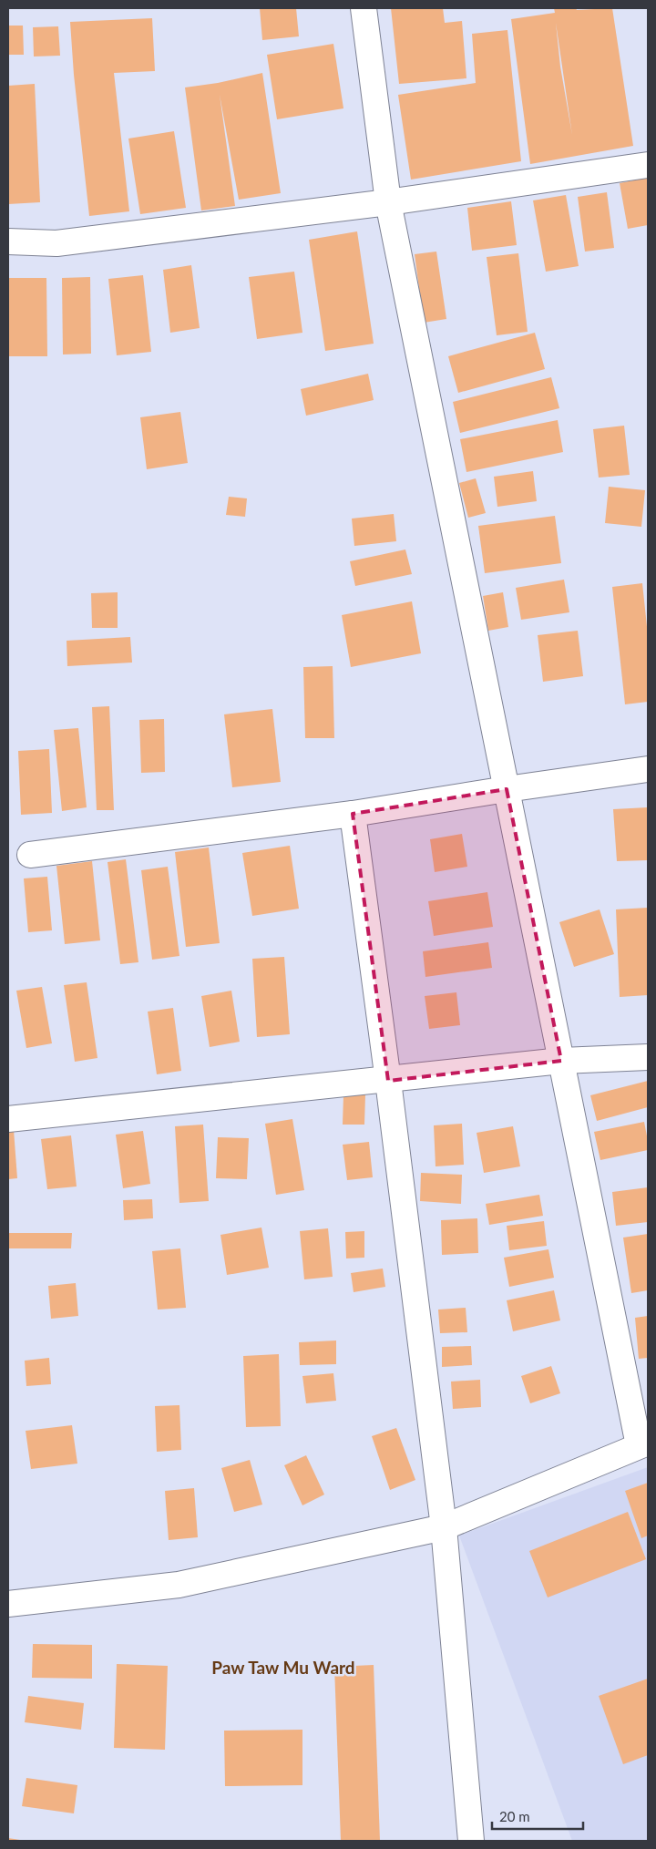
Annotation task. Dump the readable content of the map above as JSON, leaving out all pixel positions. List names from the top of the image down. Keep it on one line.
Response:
{"districts":["Paw Taw Mu Ward"],"scale_bar":"20 m"}
